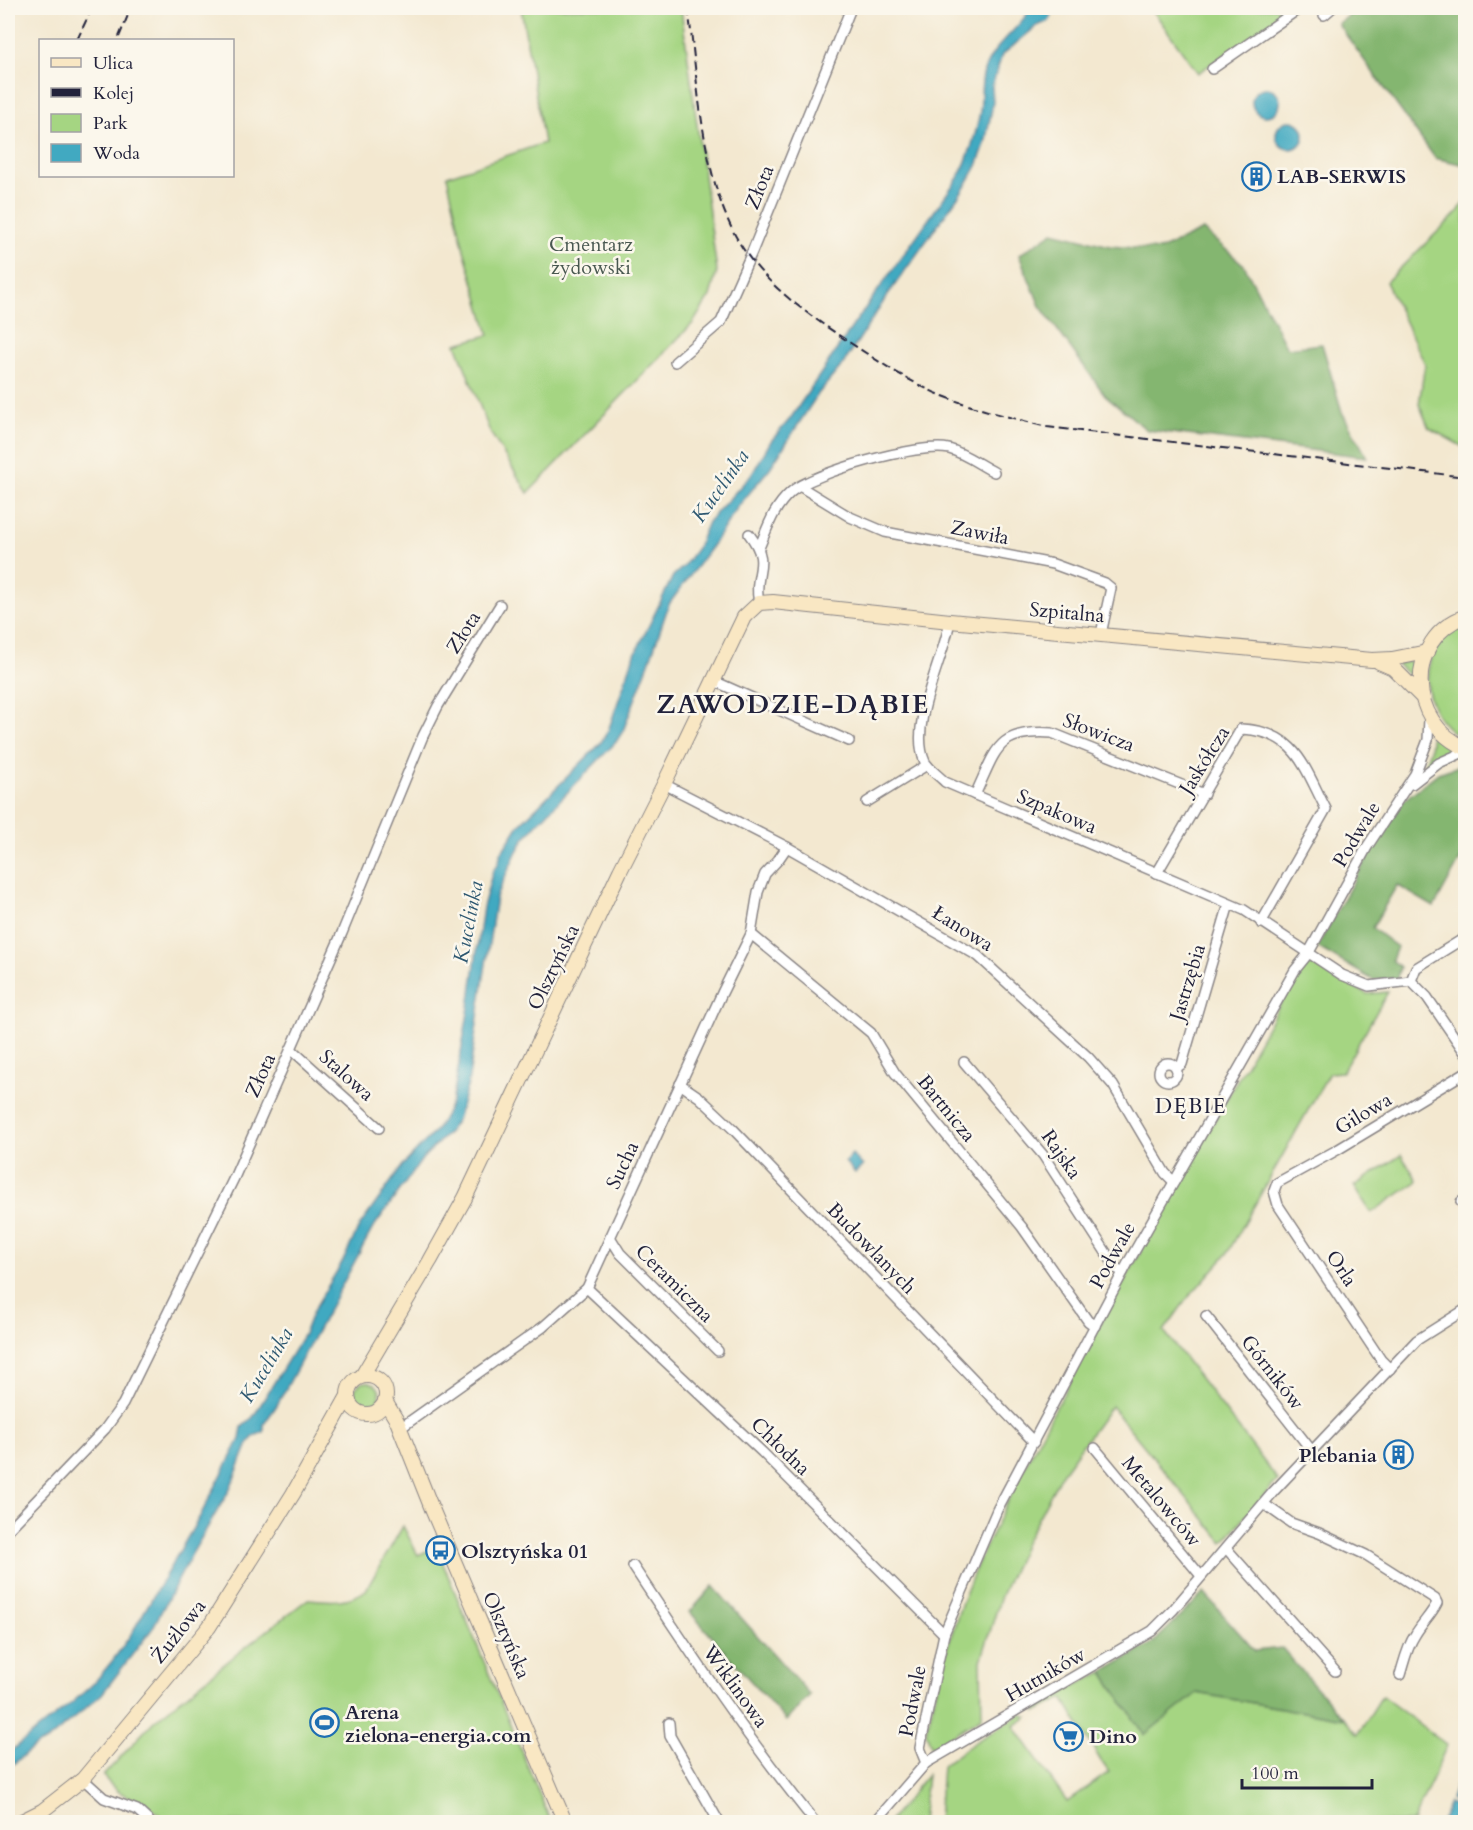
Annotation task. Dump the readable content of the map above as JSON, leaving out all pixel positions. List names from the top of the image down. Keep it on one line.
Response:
{"streets":{"street":["Złota","Zawiła","Szpitalna","Słowicza","Jaskółcza","Szpakowa","Podwale","Łanowa","Olsztyńska","Jastrzębia","Stalowa","Bartnicza","Gilowa","Rajska","Sucha","Budowlanych","Orla","Ceramiczna","Górników","Chłodna","Metalowców","Żużlowa","Hutników","Wiklinowa"]},"crossings":[["Złota","Stalowa"],["Zawiła","Szpitalna"],["Szpitalna","Olsztyńska"],["Słowicza","Jaskółcza"],["Słowicza","Szpakowa"],["Jaskółcza","Szpakowa"],["Szpakowa","Podwale"],["Szpakowa","Jastrzębia"],["Podwale","Łanowa"],["Podwale","Bartnicza"],["Podwale","Rajska"],["Podwale","Budowlanych"],["Podwale","Chłodna"],["Podwale","Hutników"],["Łanowa","Olsztyńska"],["Łanowa","Sucha"],["Olsztyńska","Sucha"],["Olsztyńska","Żużlowa"],["Bartnicza","Sucha"],["Gilowa","Orla"],["Sucha","Budowlanych"],["Sucha","Ceramiczna"],["Sucha","Chłodna"],["Orla","Hutników"],["Górników","Hutników"],["Metalowców","Hutników"]],"districts":["ZAWODZIE-DĄBIE","DĘBIE"],"water":["Kucelinka"],"parks":["Cmentarz żydowski"],"places":{"building":["LAB-SERWIS","Plebania"],"bus stop":["Olsztyńska 01"],"sports":["Arena zielona-energia.com"],"supermarket":["Dino"]},"legend":["Ulica","Kolej","Park","Woda"],"scale_bar":"100 m"}
